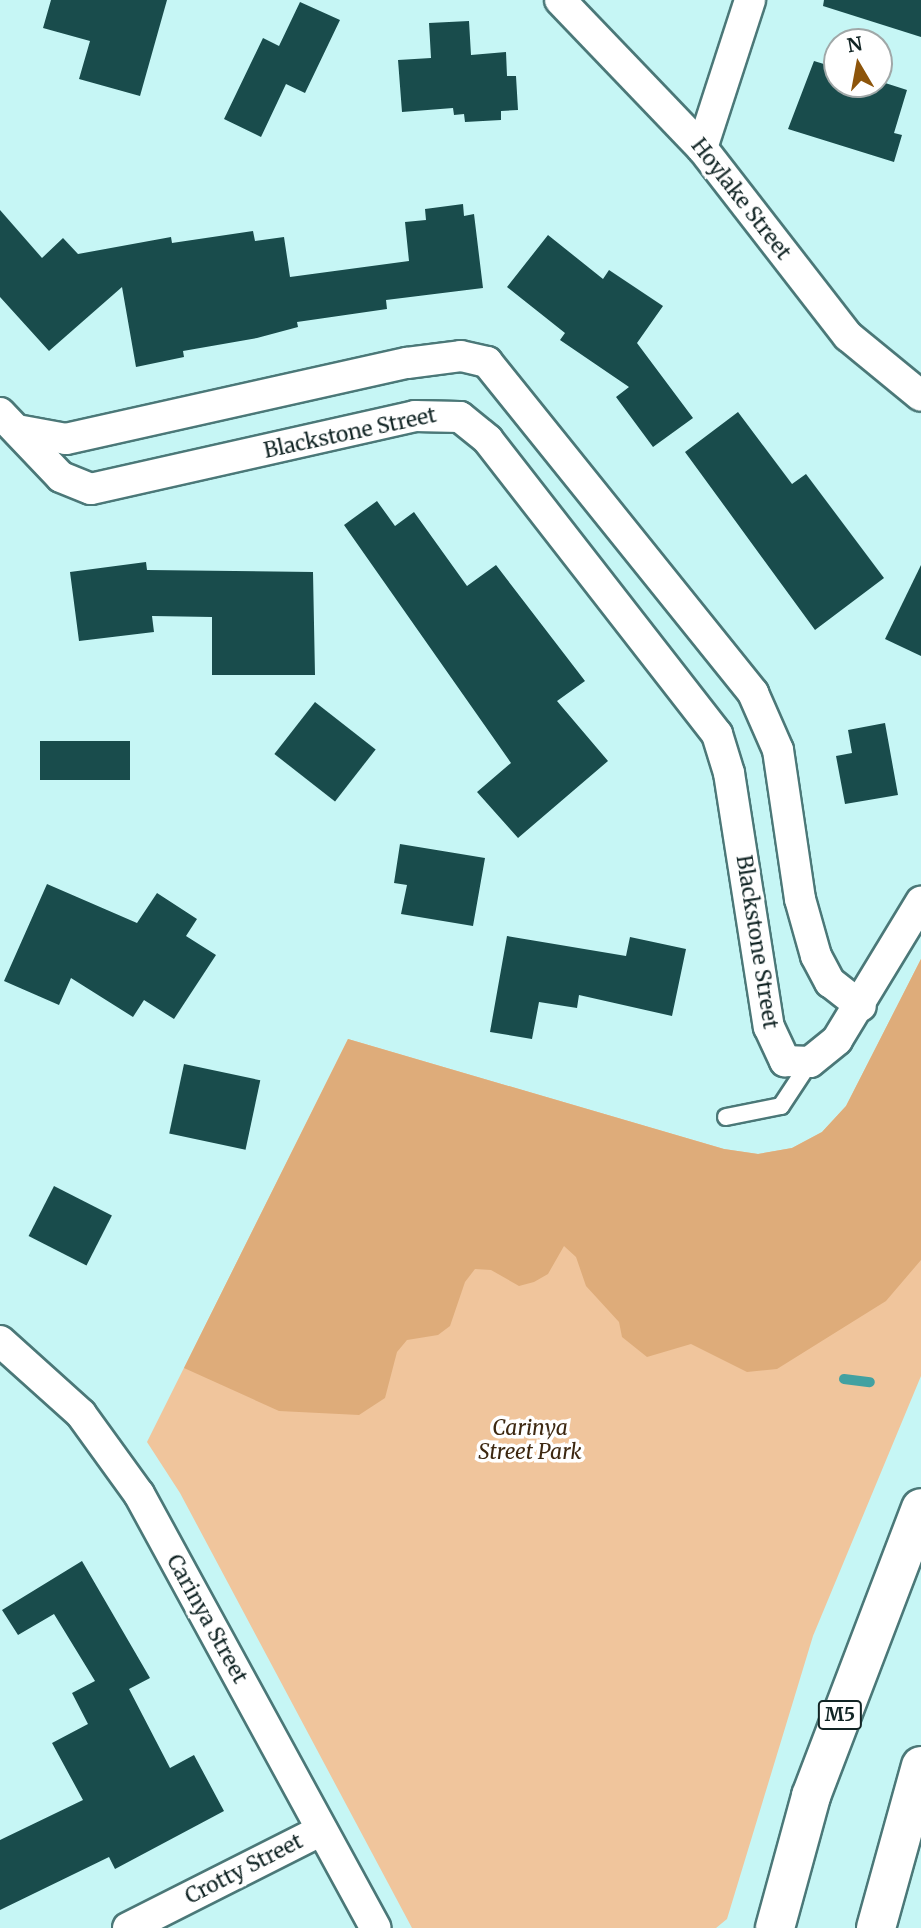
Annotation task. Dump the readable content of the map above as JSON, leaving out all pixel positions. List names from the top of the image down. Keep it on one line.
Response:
{"streets":{"highway":["M5"],"street":["Hoylake Street","Blackstone Street","Carinya Street","Crotty Street"]},"crossings":[["Carinya Street","Crotty Street"]],"parks":["Carinya Street Park"],"north":"top"}
